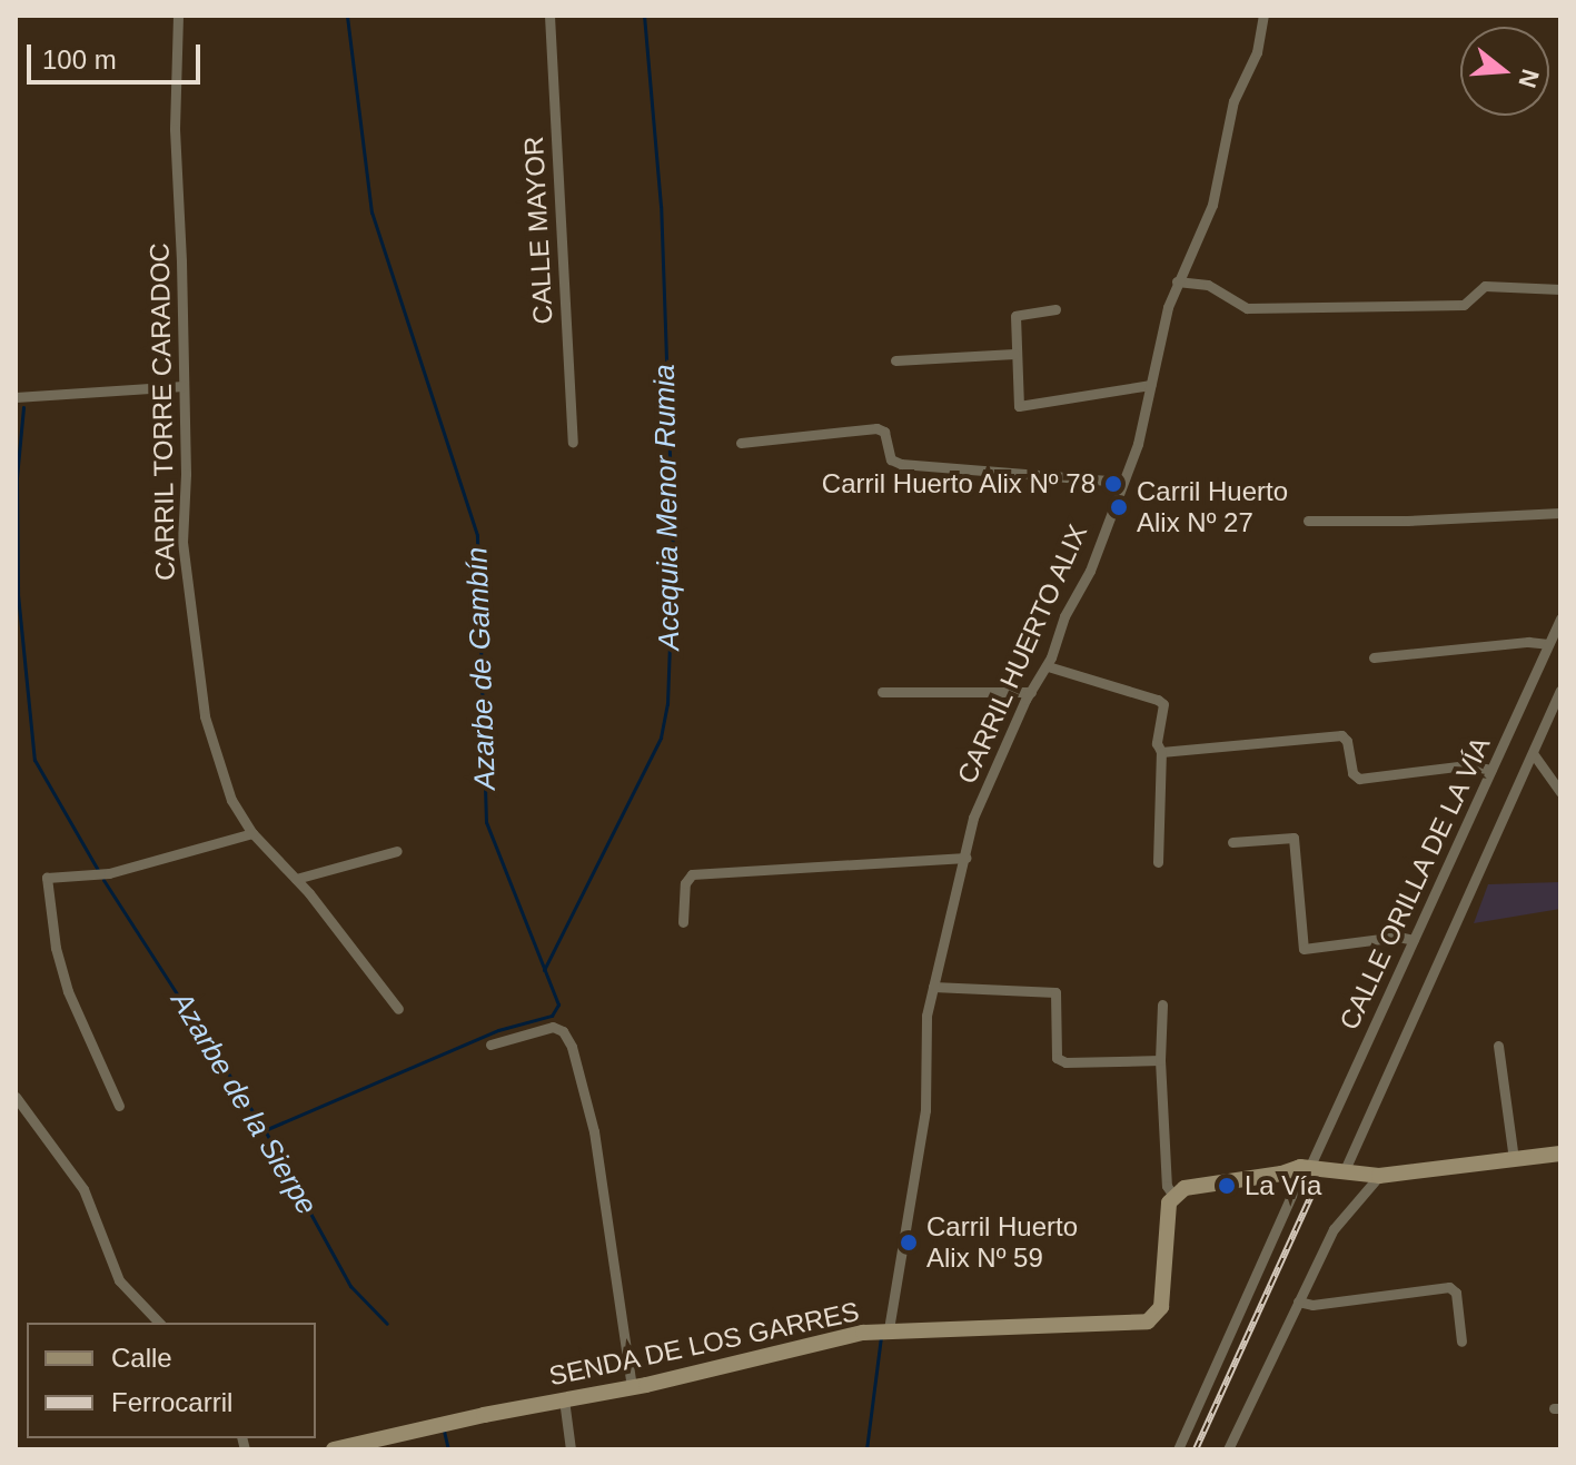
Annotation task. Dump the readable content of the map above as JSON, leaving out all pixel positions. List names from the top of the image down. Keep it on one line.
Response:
{"streets":{"street":["CALLE MAYOR","CARRIL TORRE CARADOC","CARRIL HUERTO ALIX","CALLE ORILLA DE LA VÍA","SENDA DE LOS GARRES"]},"crossings":[["CARRIL HUERTO ALIX","SENDA DE LOS GARRES"]],"water":["Acequia Menor Rumia","Azarbe de Gambín","Azarbe de la Sierpe"],"places":["Carril Huerto Alix Nº 78","Carril Huerto Alix Nº 27","La Vía","Carril Huerto Alix Nº 59"],"legend":["Calle","Ferrocarril"],"scale_bar":"100 m","north":"right"}
